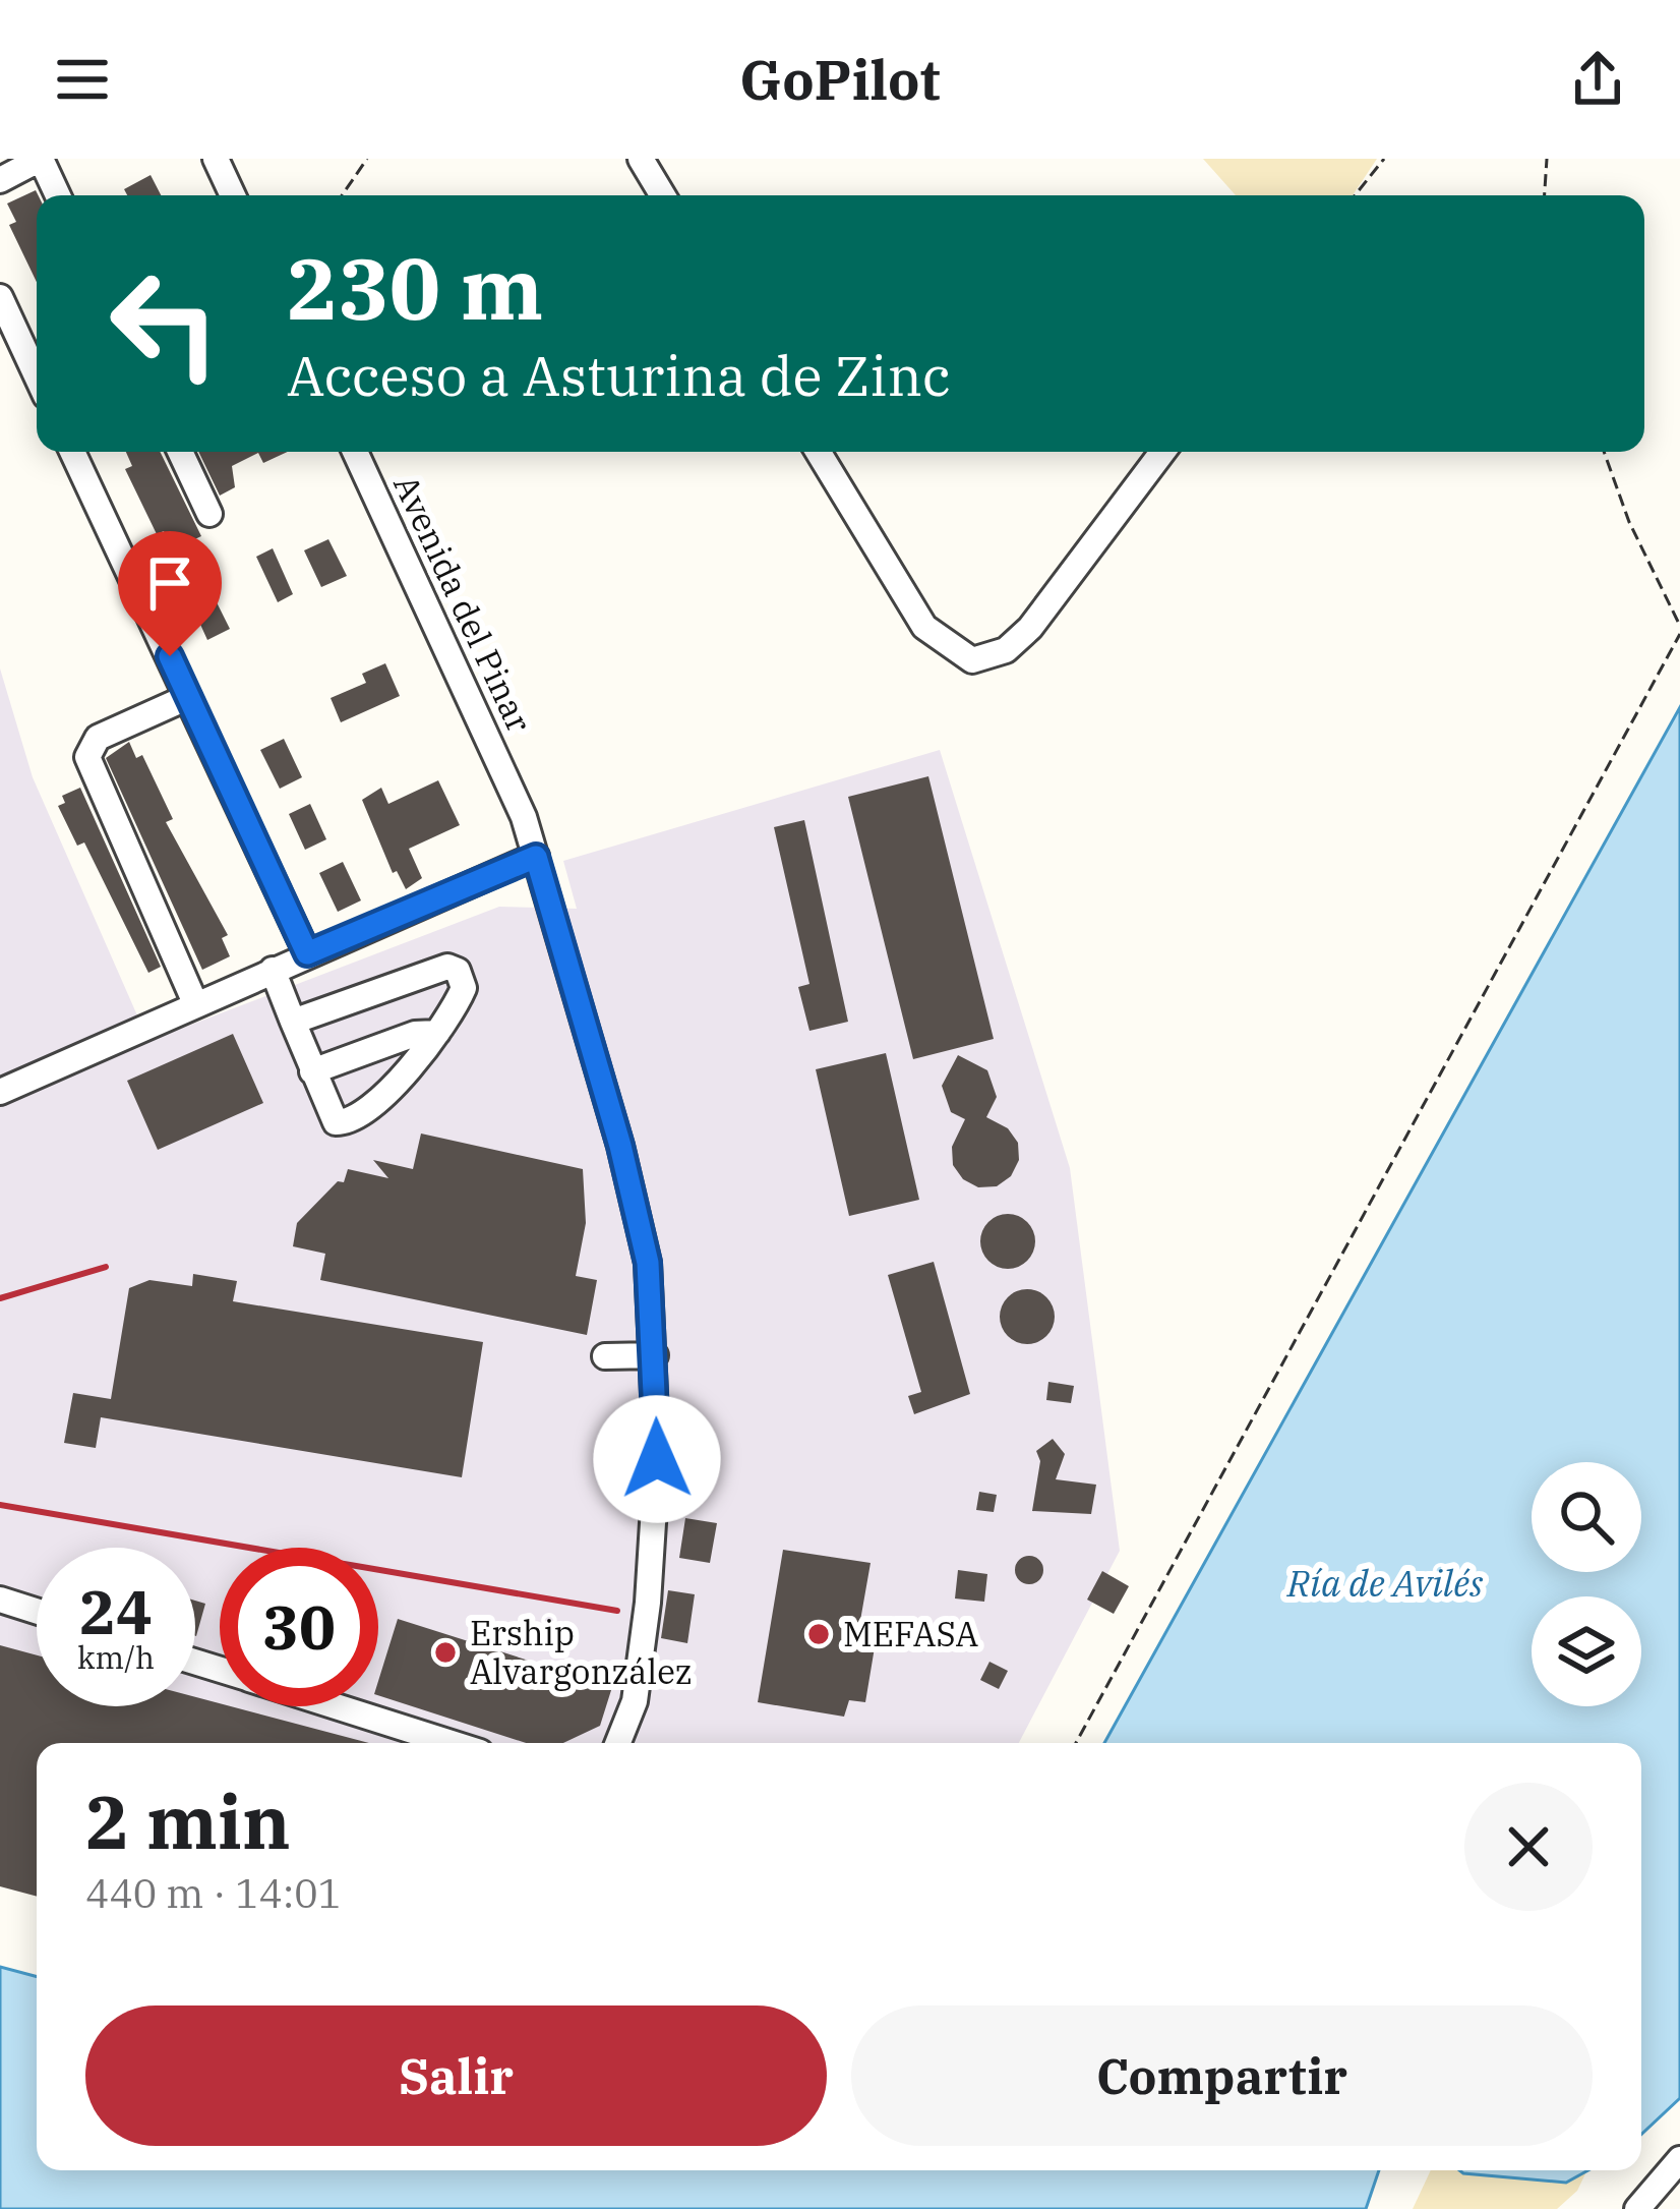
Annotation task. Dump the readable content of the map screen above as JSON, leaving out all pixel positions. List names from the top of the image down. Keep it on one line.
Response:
{"streets":{"street":["Avenida del Pinar"]},"water":["Ría de Avilés"],"places":["MEFASA","Ership Alvargonzález"],"page":{"header":"GoPilot","turn":["230 m","Acceso a Asturina de Zinc"],"speed":"24 km/h","limit":"30","heading":["2 min","440 m · 14:01"],"buttons":["Salir","Compartir"]}}
